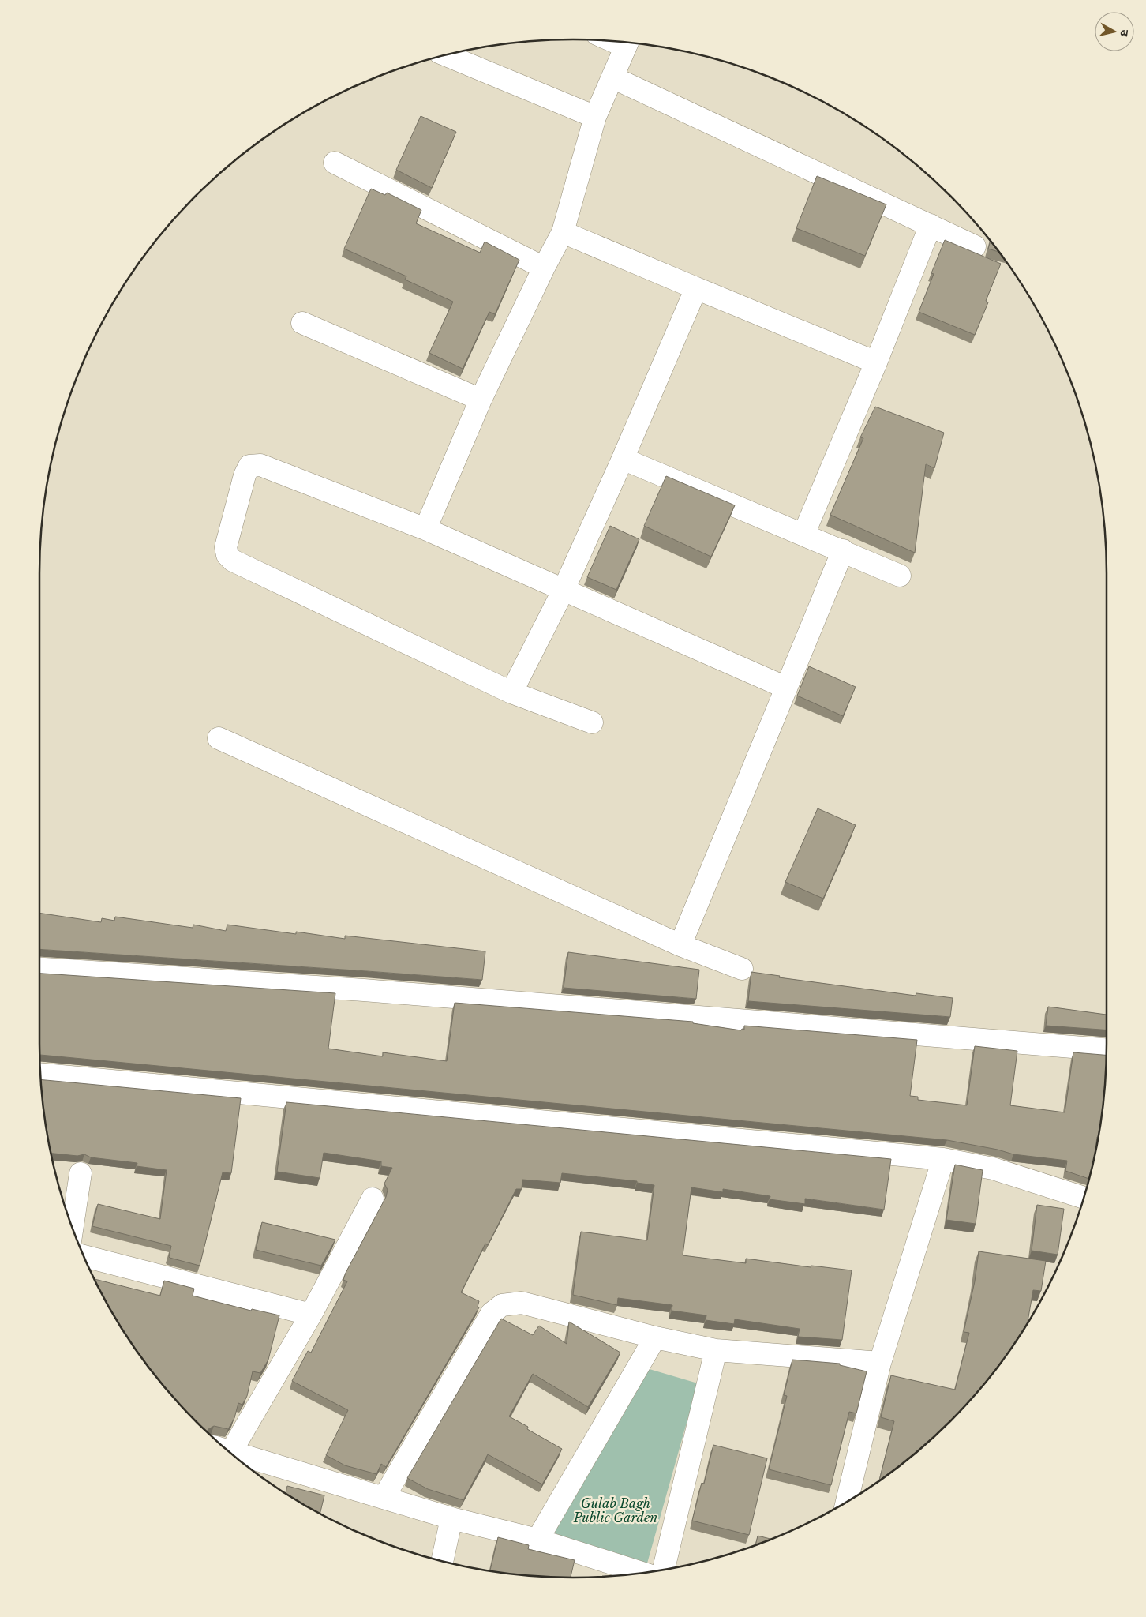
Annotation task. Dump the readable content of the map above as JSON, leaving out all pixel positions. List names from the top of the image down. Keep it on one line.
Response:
{"parks":["Gulab Bagh Public Garden"],"north":"right"}
